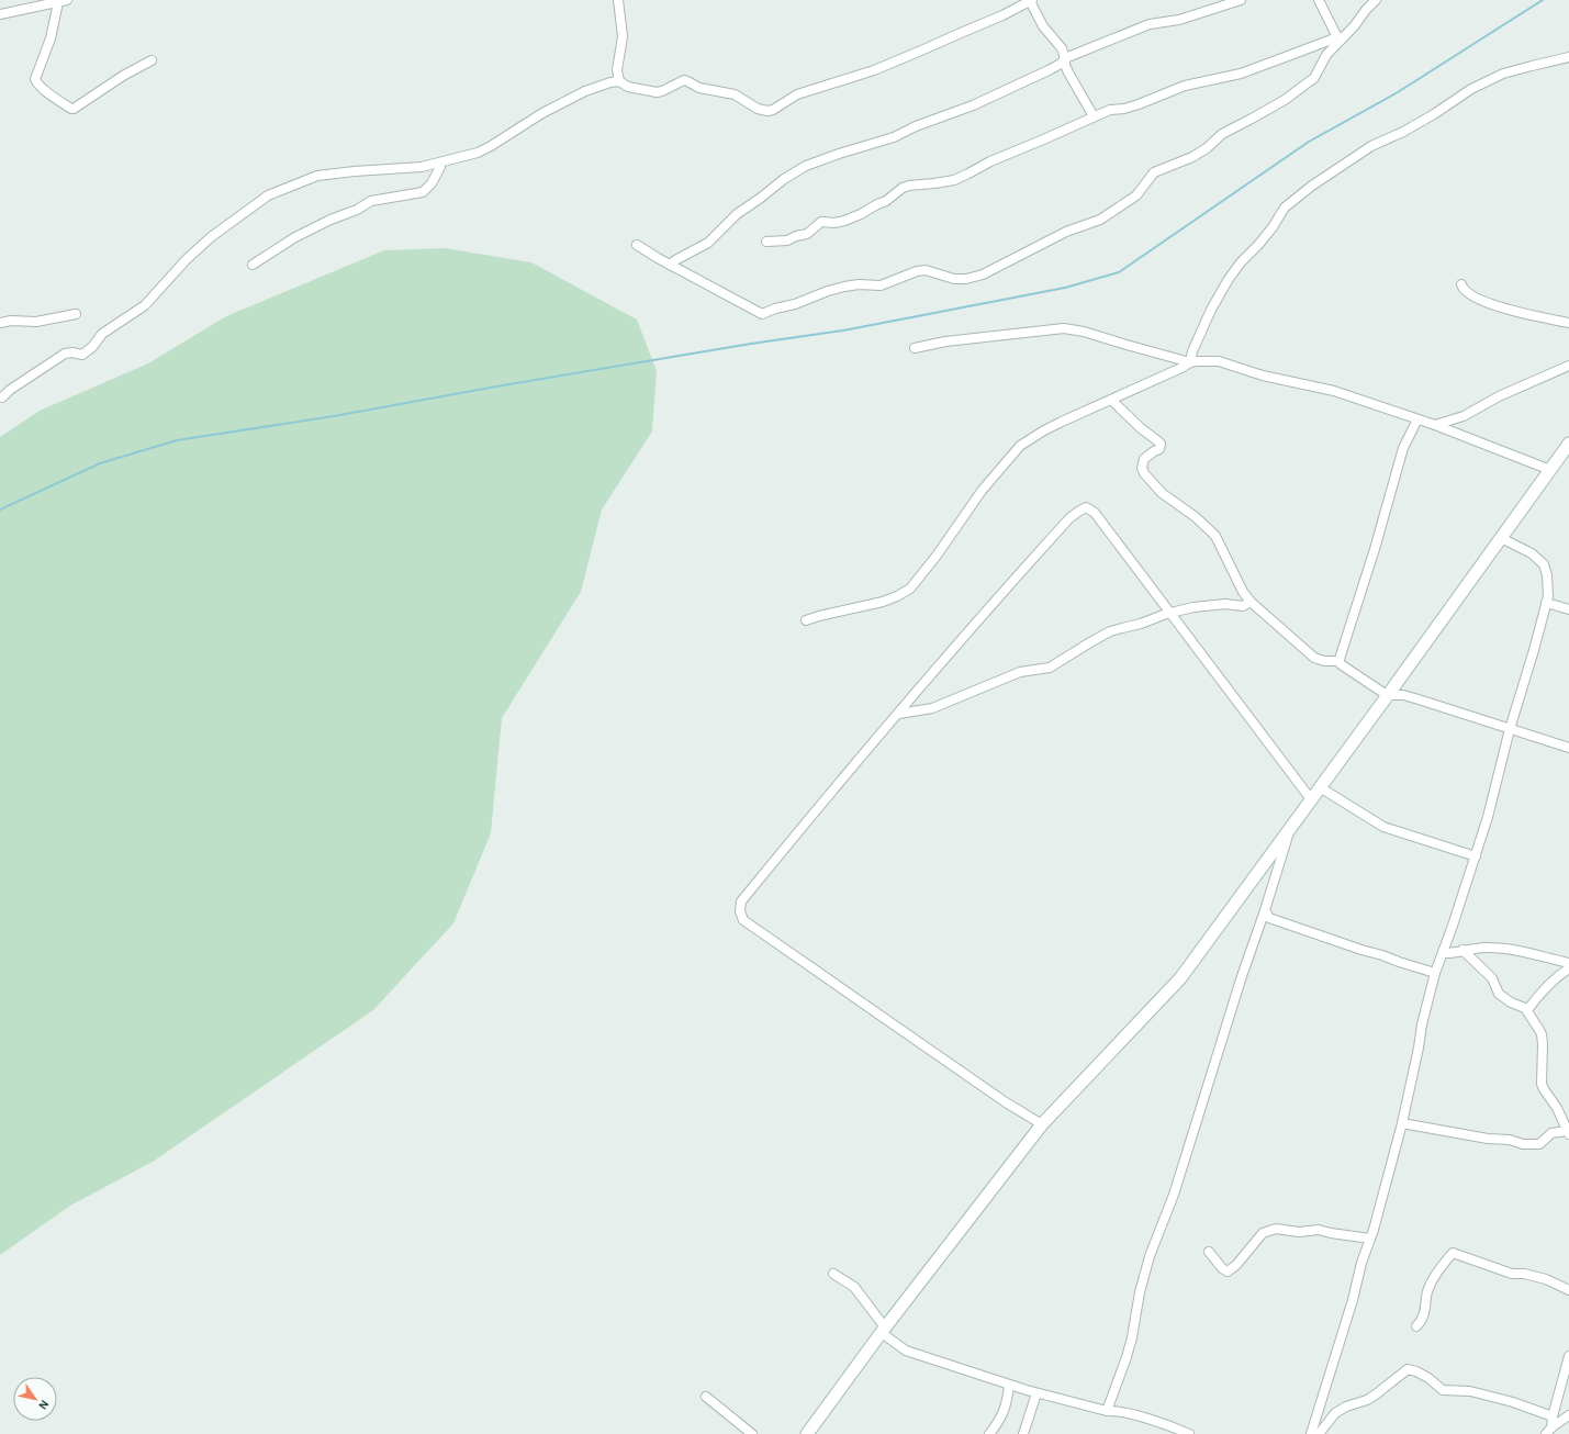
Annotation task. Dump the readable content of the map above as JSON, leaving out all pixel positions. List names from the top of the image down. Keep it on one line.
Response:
{"north":"bottom right"}
